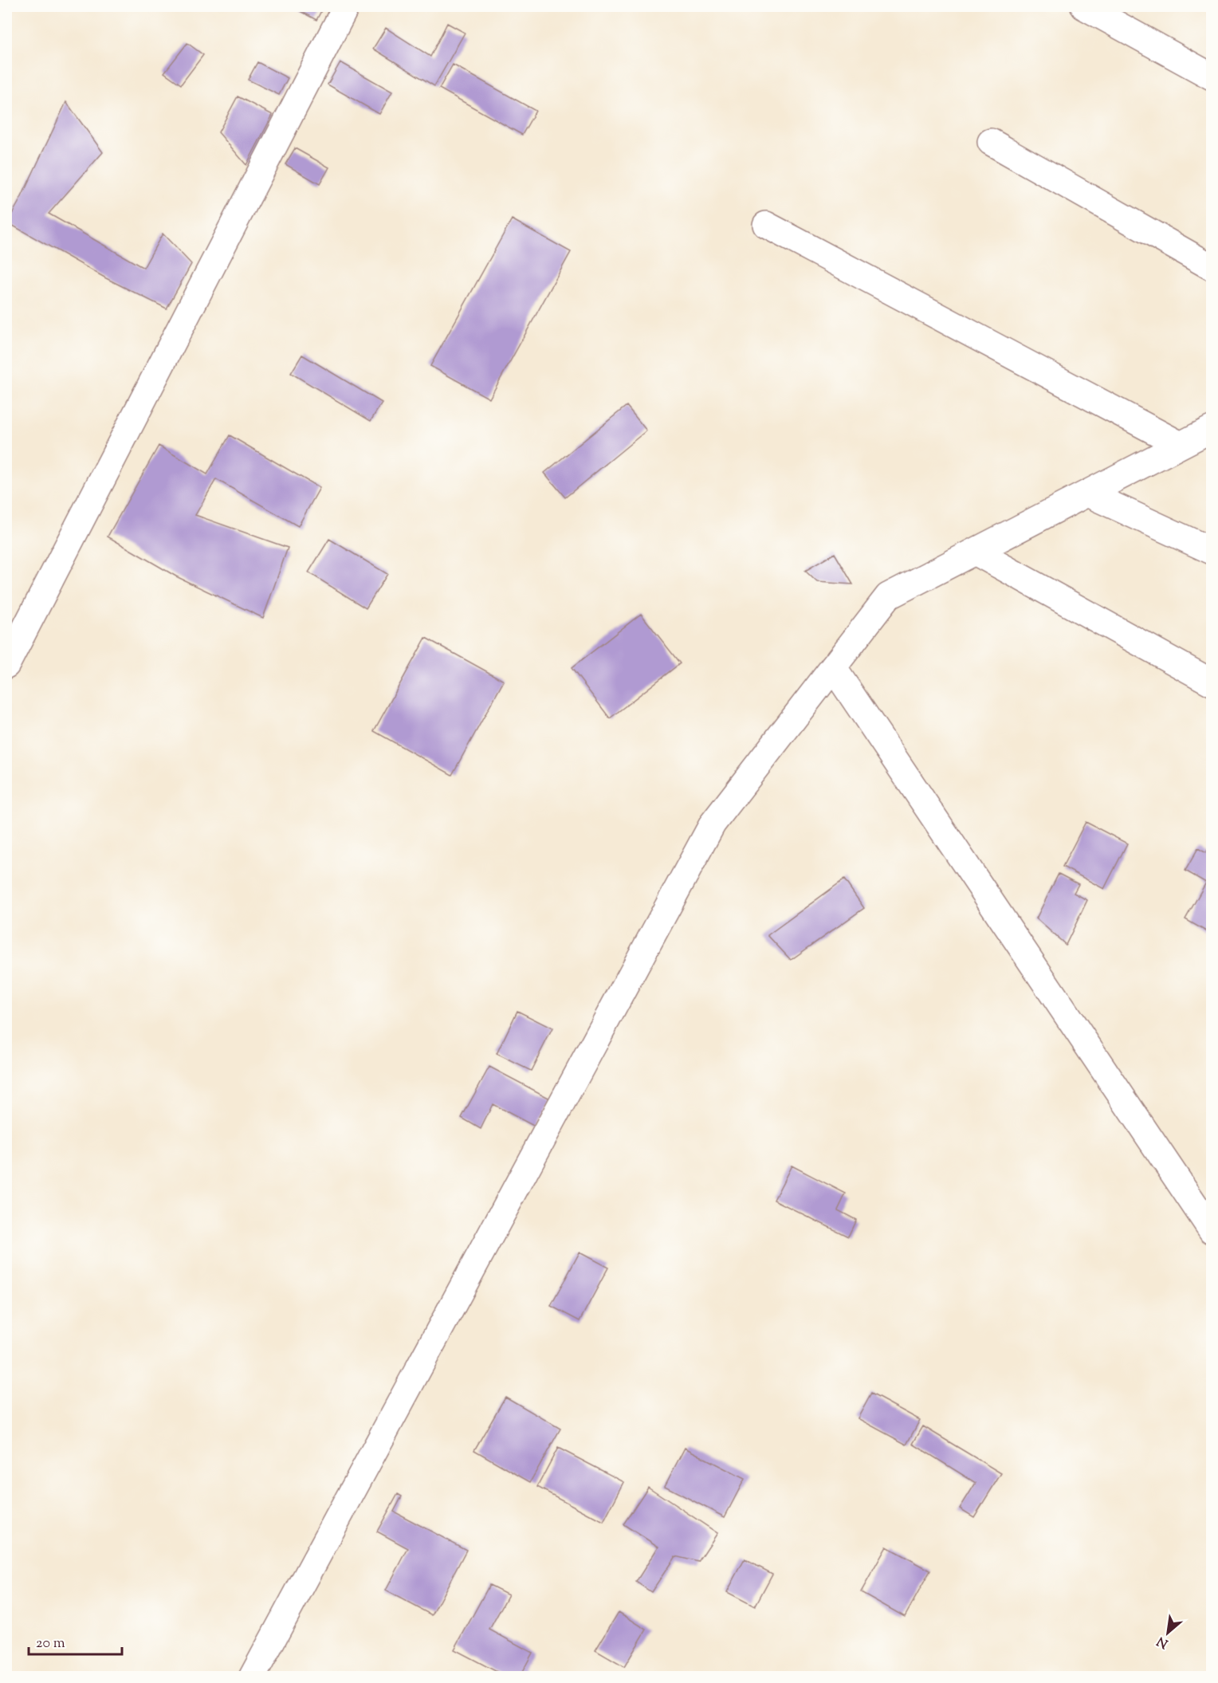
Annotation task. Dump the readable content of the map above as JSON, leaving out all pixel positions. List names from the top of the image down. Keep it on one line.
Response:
{"scale_bar":"20 m","north":"bottom left"}
